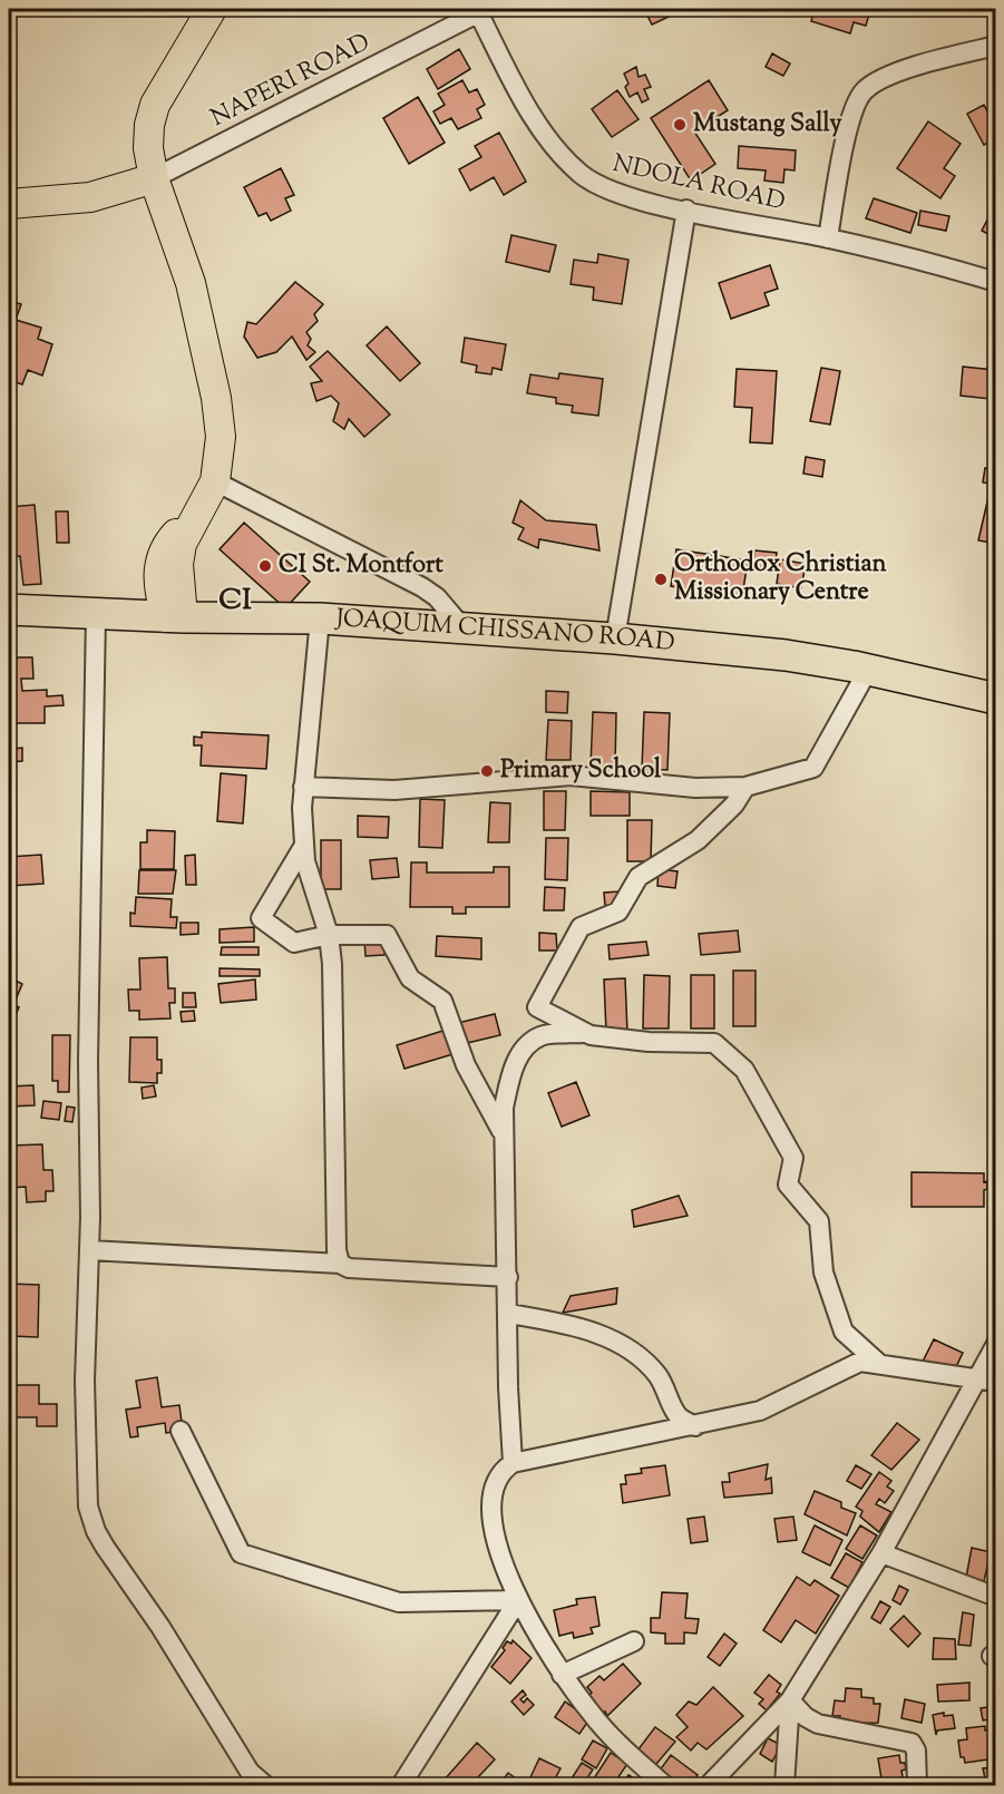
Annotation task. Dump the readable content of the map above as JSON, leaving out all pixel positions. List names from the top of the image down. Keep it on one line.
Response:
{"streets":{"highway":["JOAQUIM CHISSANO ROAD"],"street":["NAPERI ROAD","NDOLA ROAD"]},"crossings":[["NAPERI ROAD","NDOLA ROAD"]],"districts":["CI"],"places":["Mustang Sally","CI St. Montfort","Orthodox Christian Missionary Centre","Primary School"]}
